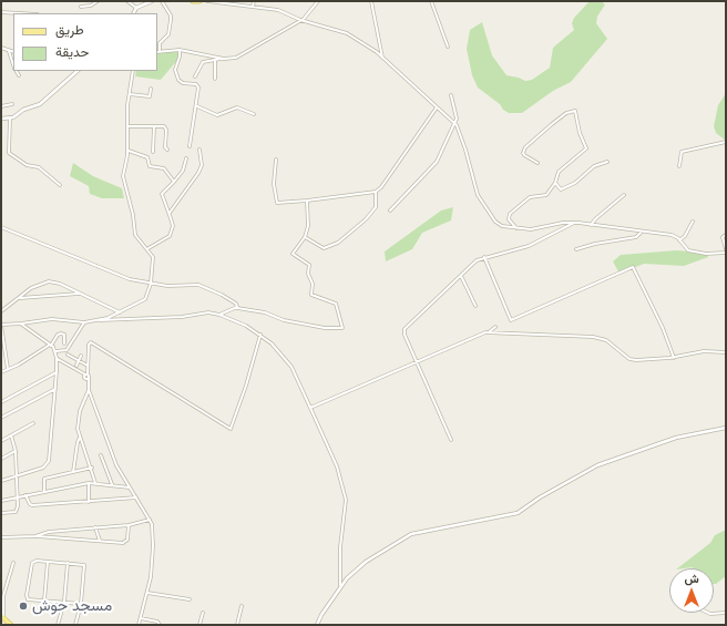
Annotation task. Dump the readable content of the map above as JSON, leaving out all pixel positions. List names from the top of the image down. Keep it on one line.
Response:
{"places":["مسجد حوش"],"legend":["طريق","حديقة"],"north":"top"}
